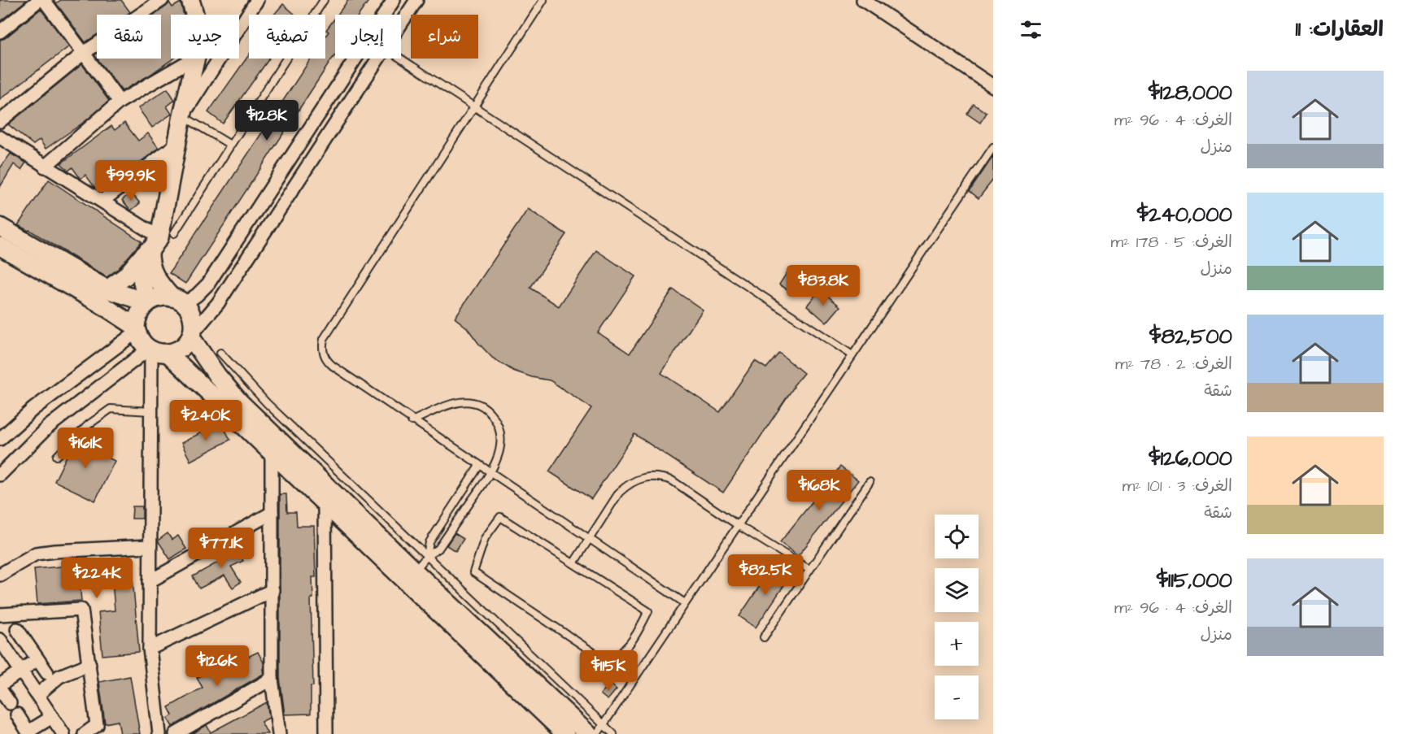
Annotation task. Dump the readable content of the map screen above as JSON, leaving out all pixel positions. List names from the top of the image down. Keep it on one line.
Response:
{"page":{"heading":"العقارات: 11","chip":["شراء","إيجار","تصفية","جديد","شقة"],"list":[{"name":"$128,000","note":"الغرف: 4 · 96 m² · منزل"},{"name":"$240,000","note":"الغرف: 5 · 178 m² · منزل"},{"name":"$82,500","note":"الغرف: 2 · 78 m² · شقة"},{"name":"$126,000","note":"الغرف: 3 · 101 m² · شقة"},{"name":"$115,000","note":"الغرف: 4 · 96 m² · منزل"}],"price":["$128K","$99.9K","$83.8K","$240K","$161K","$168K","$77.1K","$82.5K","$224K","$126K","$115K"],"map_buttons":["+","−"]}}
